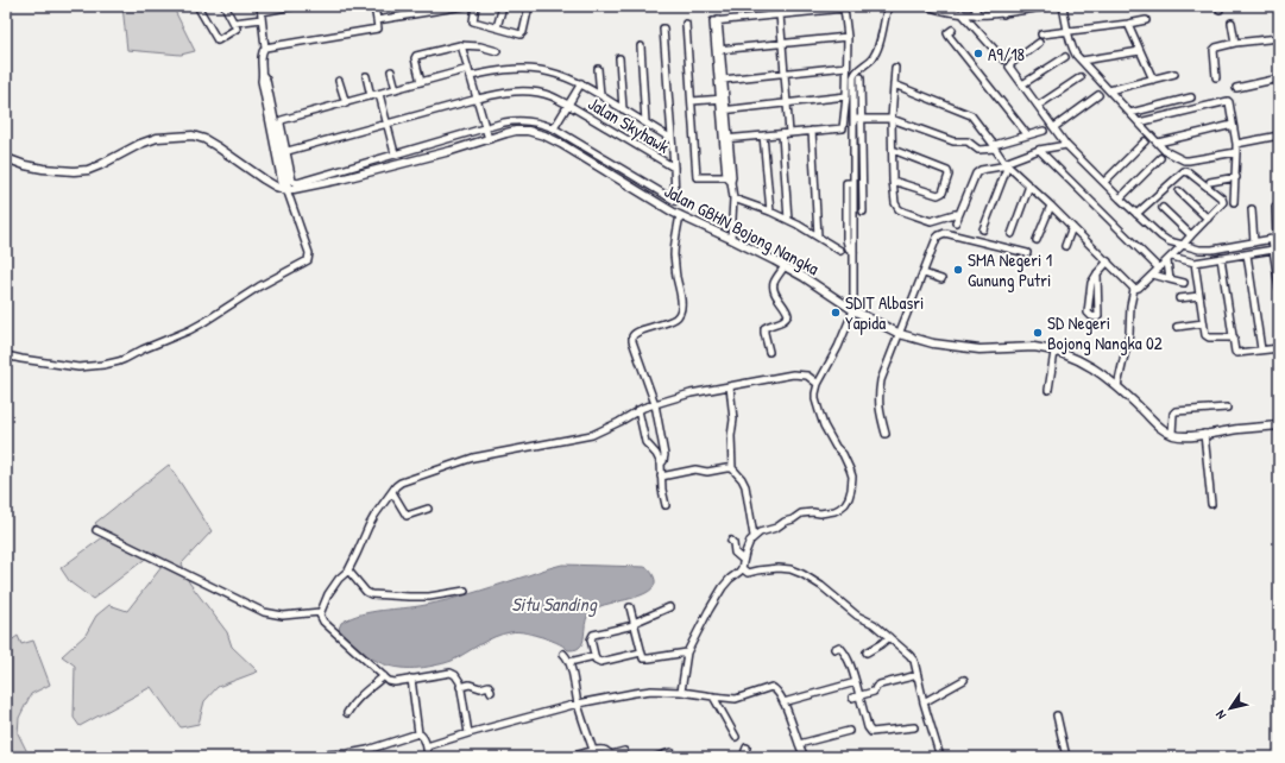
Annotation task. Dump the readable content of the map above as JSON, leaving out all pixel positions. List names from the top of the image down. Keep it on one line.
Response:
{"streets":{"street":["Jalan Skyhawk","Jalan GBHN Bojong Nangka"]},"water":["Situ Sanding"],"places":["A9/18","SMA Negeri 1 Gunung Putri","SDIT Albasri Yapida","SD Negeri Bojong Nangka 02"],"north":"bottom left"}
